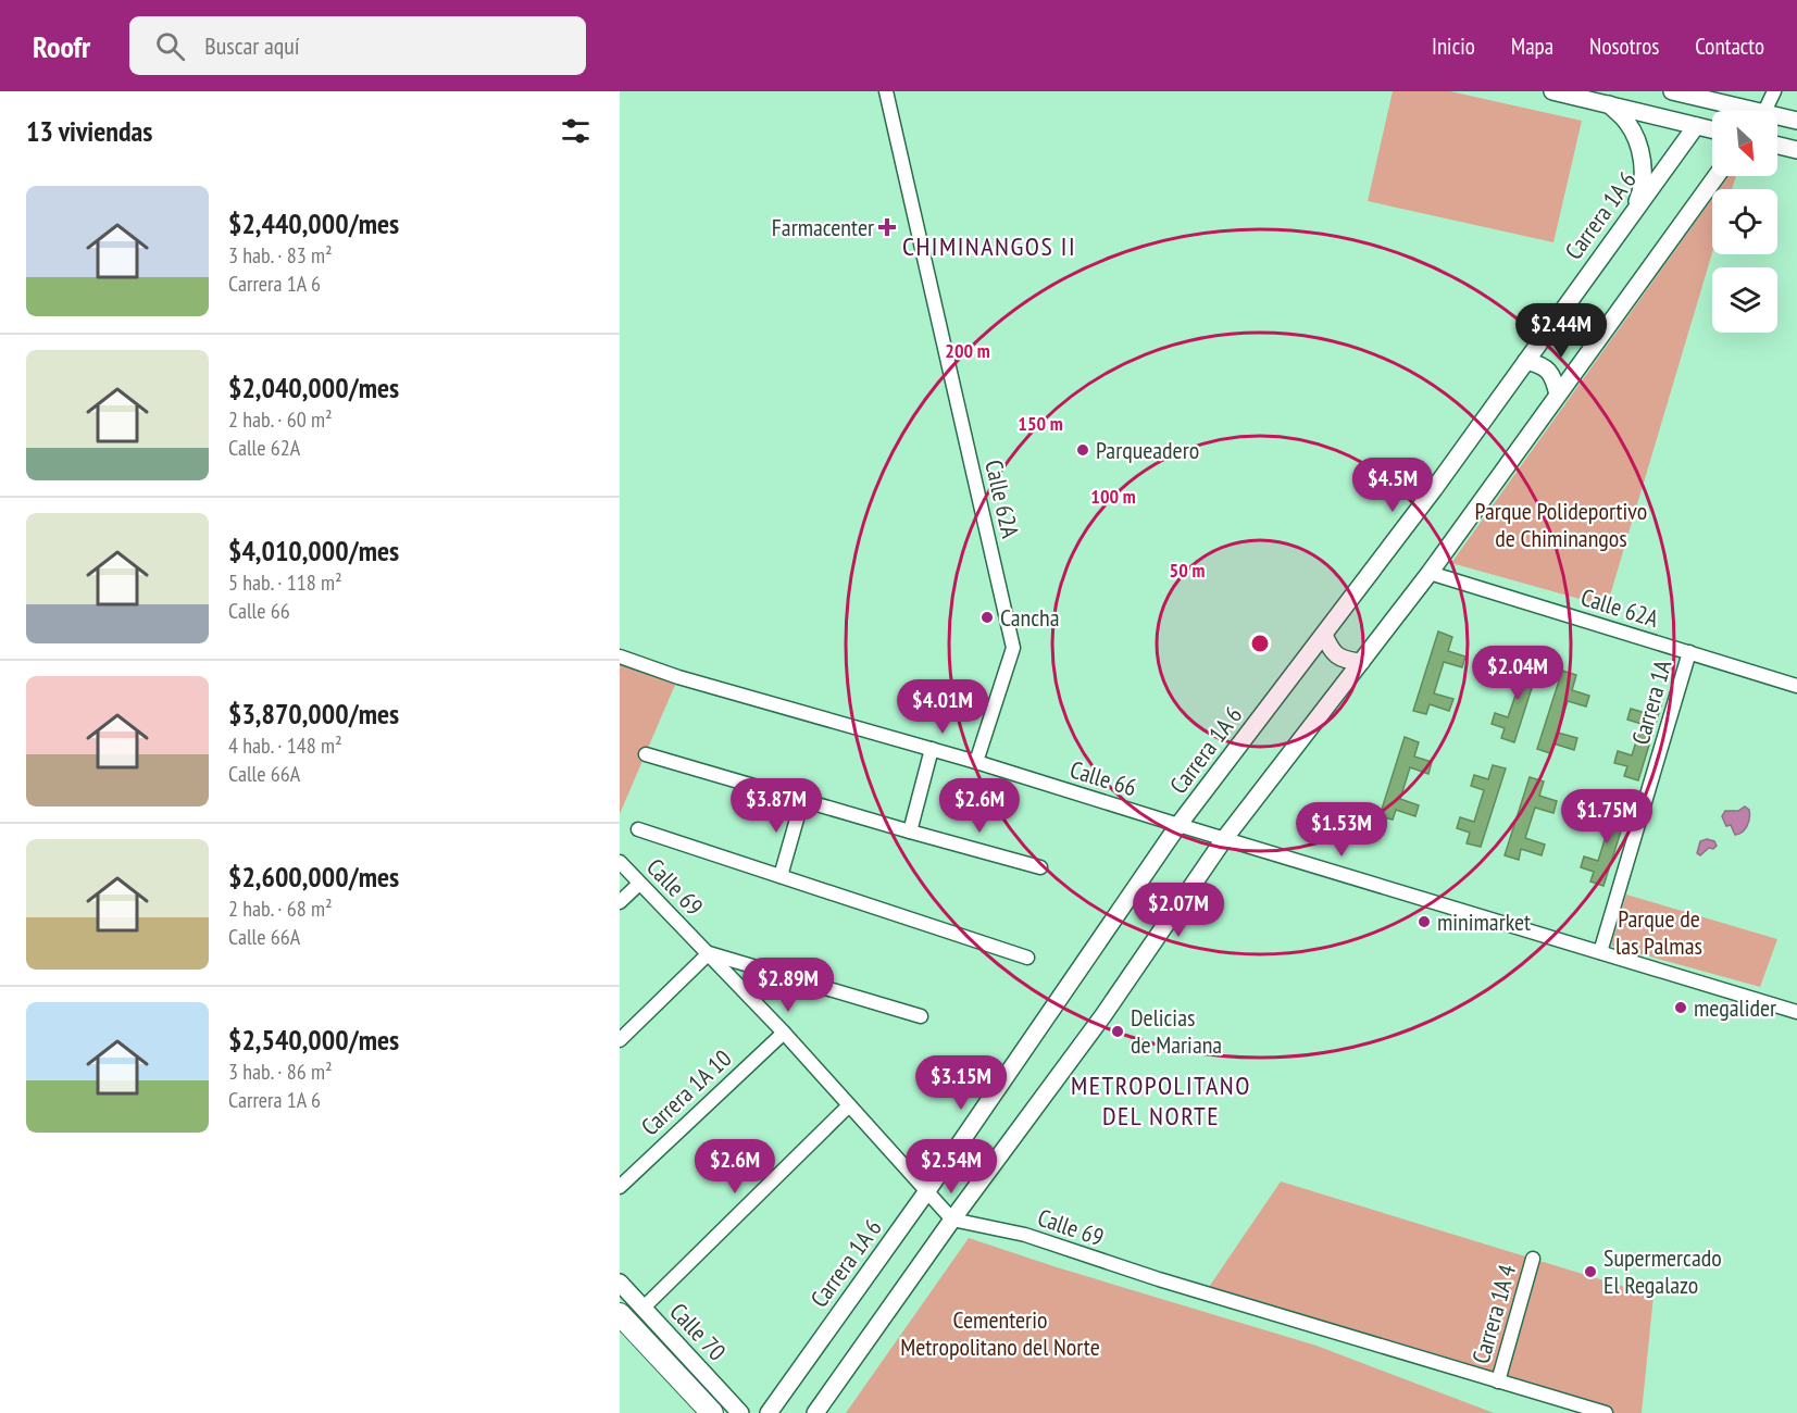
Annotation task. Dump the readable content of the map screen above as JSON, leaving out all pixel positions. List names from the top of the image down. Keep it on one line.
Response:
{"streets":{"street":["Carrera 1A 6","Calle 62A","Carrera 1A","Calle 66","Calle 69","Carrera 1A 10","Carrera 1A 4","Calle 70"]},"crossings":[["Carrera 1A 6","Calle 66"],["Carrera 1A 6","Calle 69"],["Calle 62A","Carrera 1A"],["Calle 62A","Calle 66"],["Carrera 1A","Calle 66"],["Calle 69","Carrera 1A 10"],["Calle 69","Carrera 1A 4"]],"districts":["CHIMINANGOS II","METROPOLITANO DEL NORTE"],"parks":["Parque Polideportivo de Chiminangos","Parque de las Palmas","Cementerio Metropolitano del Norte"],"places":{"health":["Farmacenter"],"other":["Parqueadero","Cancha","minimarket","megalider","Delicias de Mariana","Supermercado El Regalazo"]},"north":"bottom right","page":{"header":"Roofr","search":"Buscar aquí","nav":["Inicio","Mapa","Nosotros","Contacto"],"heading":"13 viviendas","list":[{"name":"$2,440,000/mes","note":"3 hab. · 83 m² · Carrera 1A 6"},{"name":"$2,040,000/mes","note":"2 hab. · 60 m² · Calle 62A"},{"name":"$4,010,000/mes","note":"5 hab. · 118 m² · Calle 66"},{"name":"$3,870,000/mes","note":"4 hab. · 148 m² · Calle 66A"},{"name":"$2,600,000/mes","note":"2 hab. · 68 m² · Calle 66A"},{"name":"$2,540,000/mes","note":"3 hab. · 86 m² · Carrera 1A 6"}],"price":["$2.44M","$4.5M","$2.04M","$4.01M","$3.87M","$2.6M","$1.75M","$1.53M","$2.07M","$2.89M","$3.15M","$2.6M","$2.54M"]},"rings":["200 m","150 m","100 m","50 m"]}
